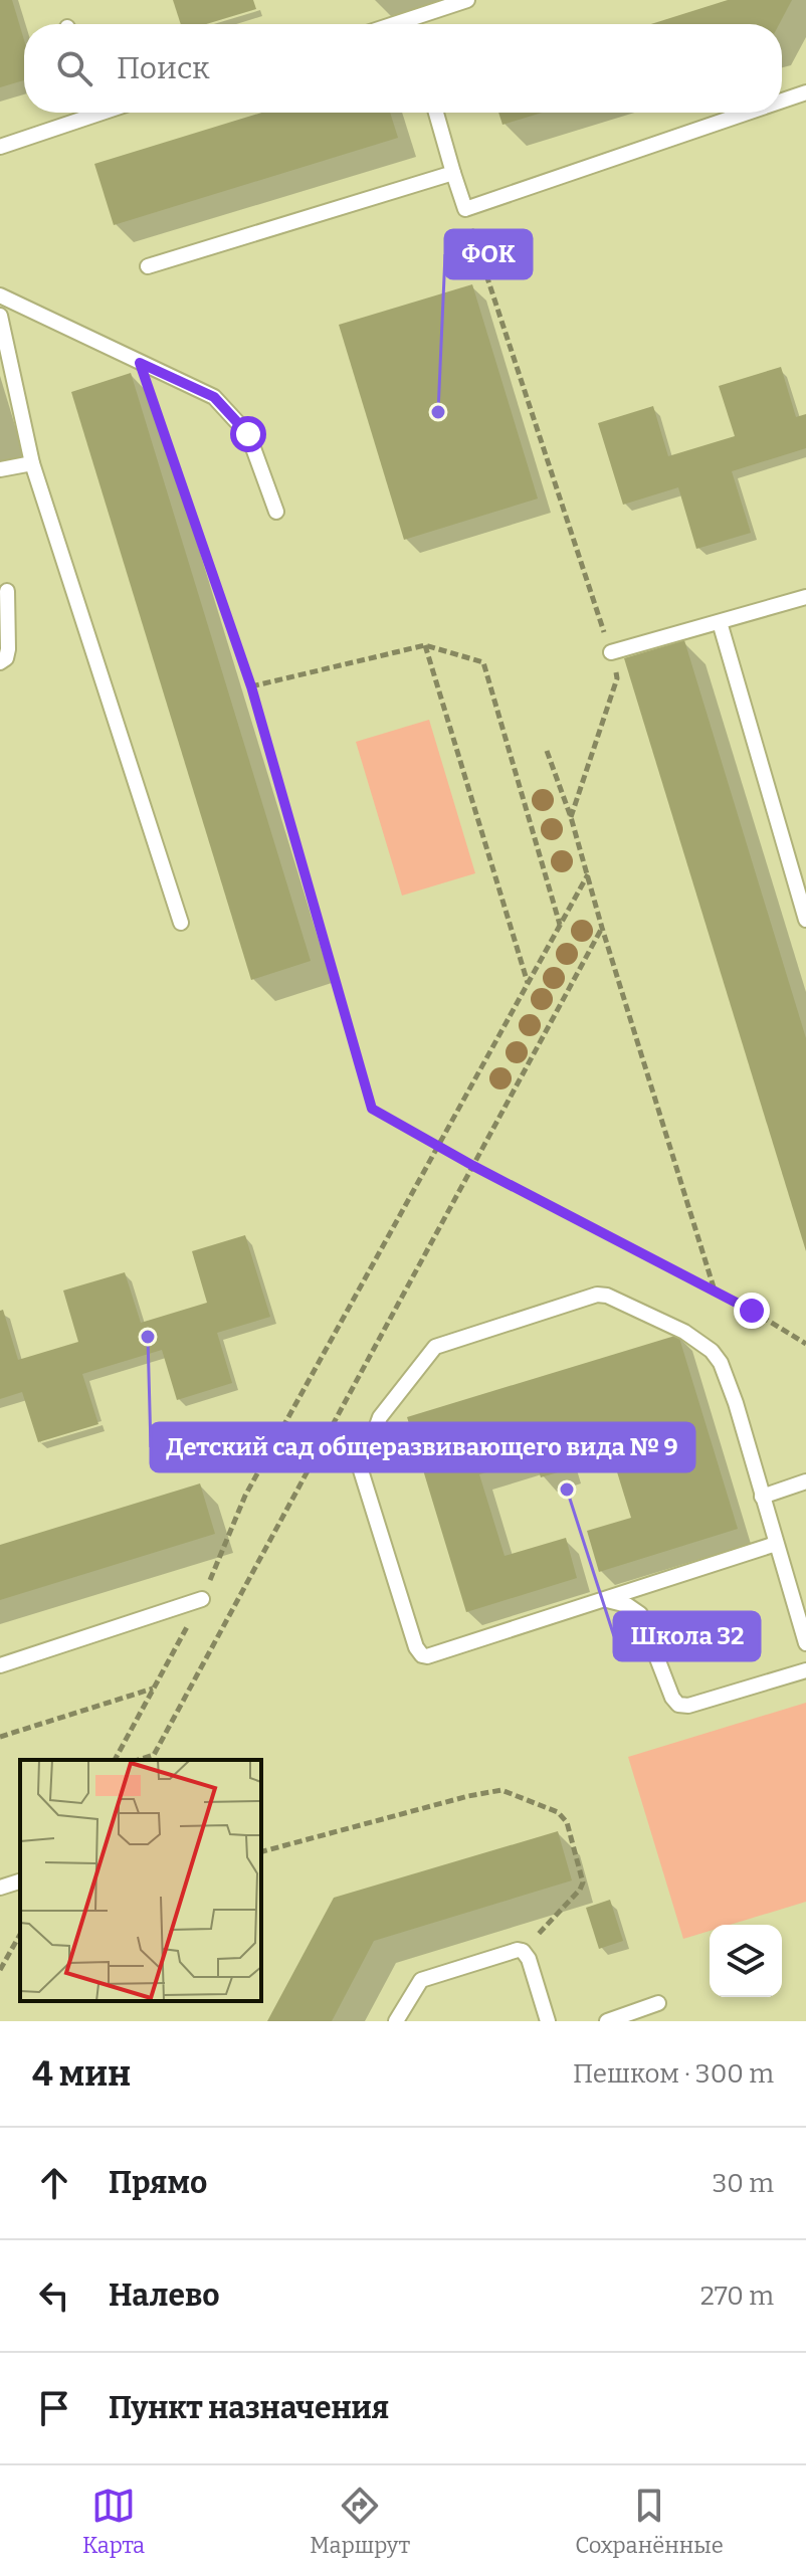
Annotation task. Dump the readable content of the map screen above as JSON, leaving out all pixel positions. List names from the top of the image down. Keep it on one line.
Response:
{"places":["ФОК","Детский сад общеразвивающего вида № 9","Школа 32"],"page":{"search":"Поиск","heading":["4 мин","Пешком · 300 m"],"list":[["Прямо","30 m"],["Налево","270 m"],"Пункт назначения"],"nav":["Карта","Маршрут","Сохранённые"]}}
